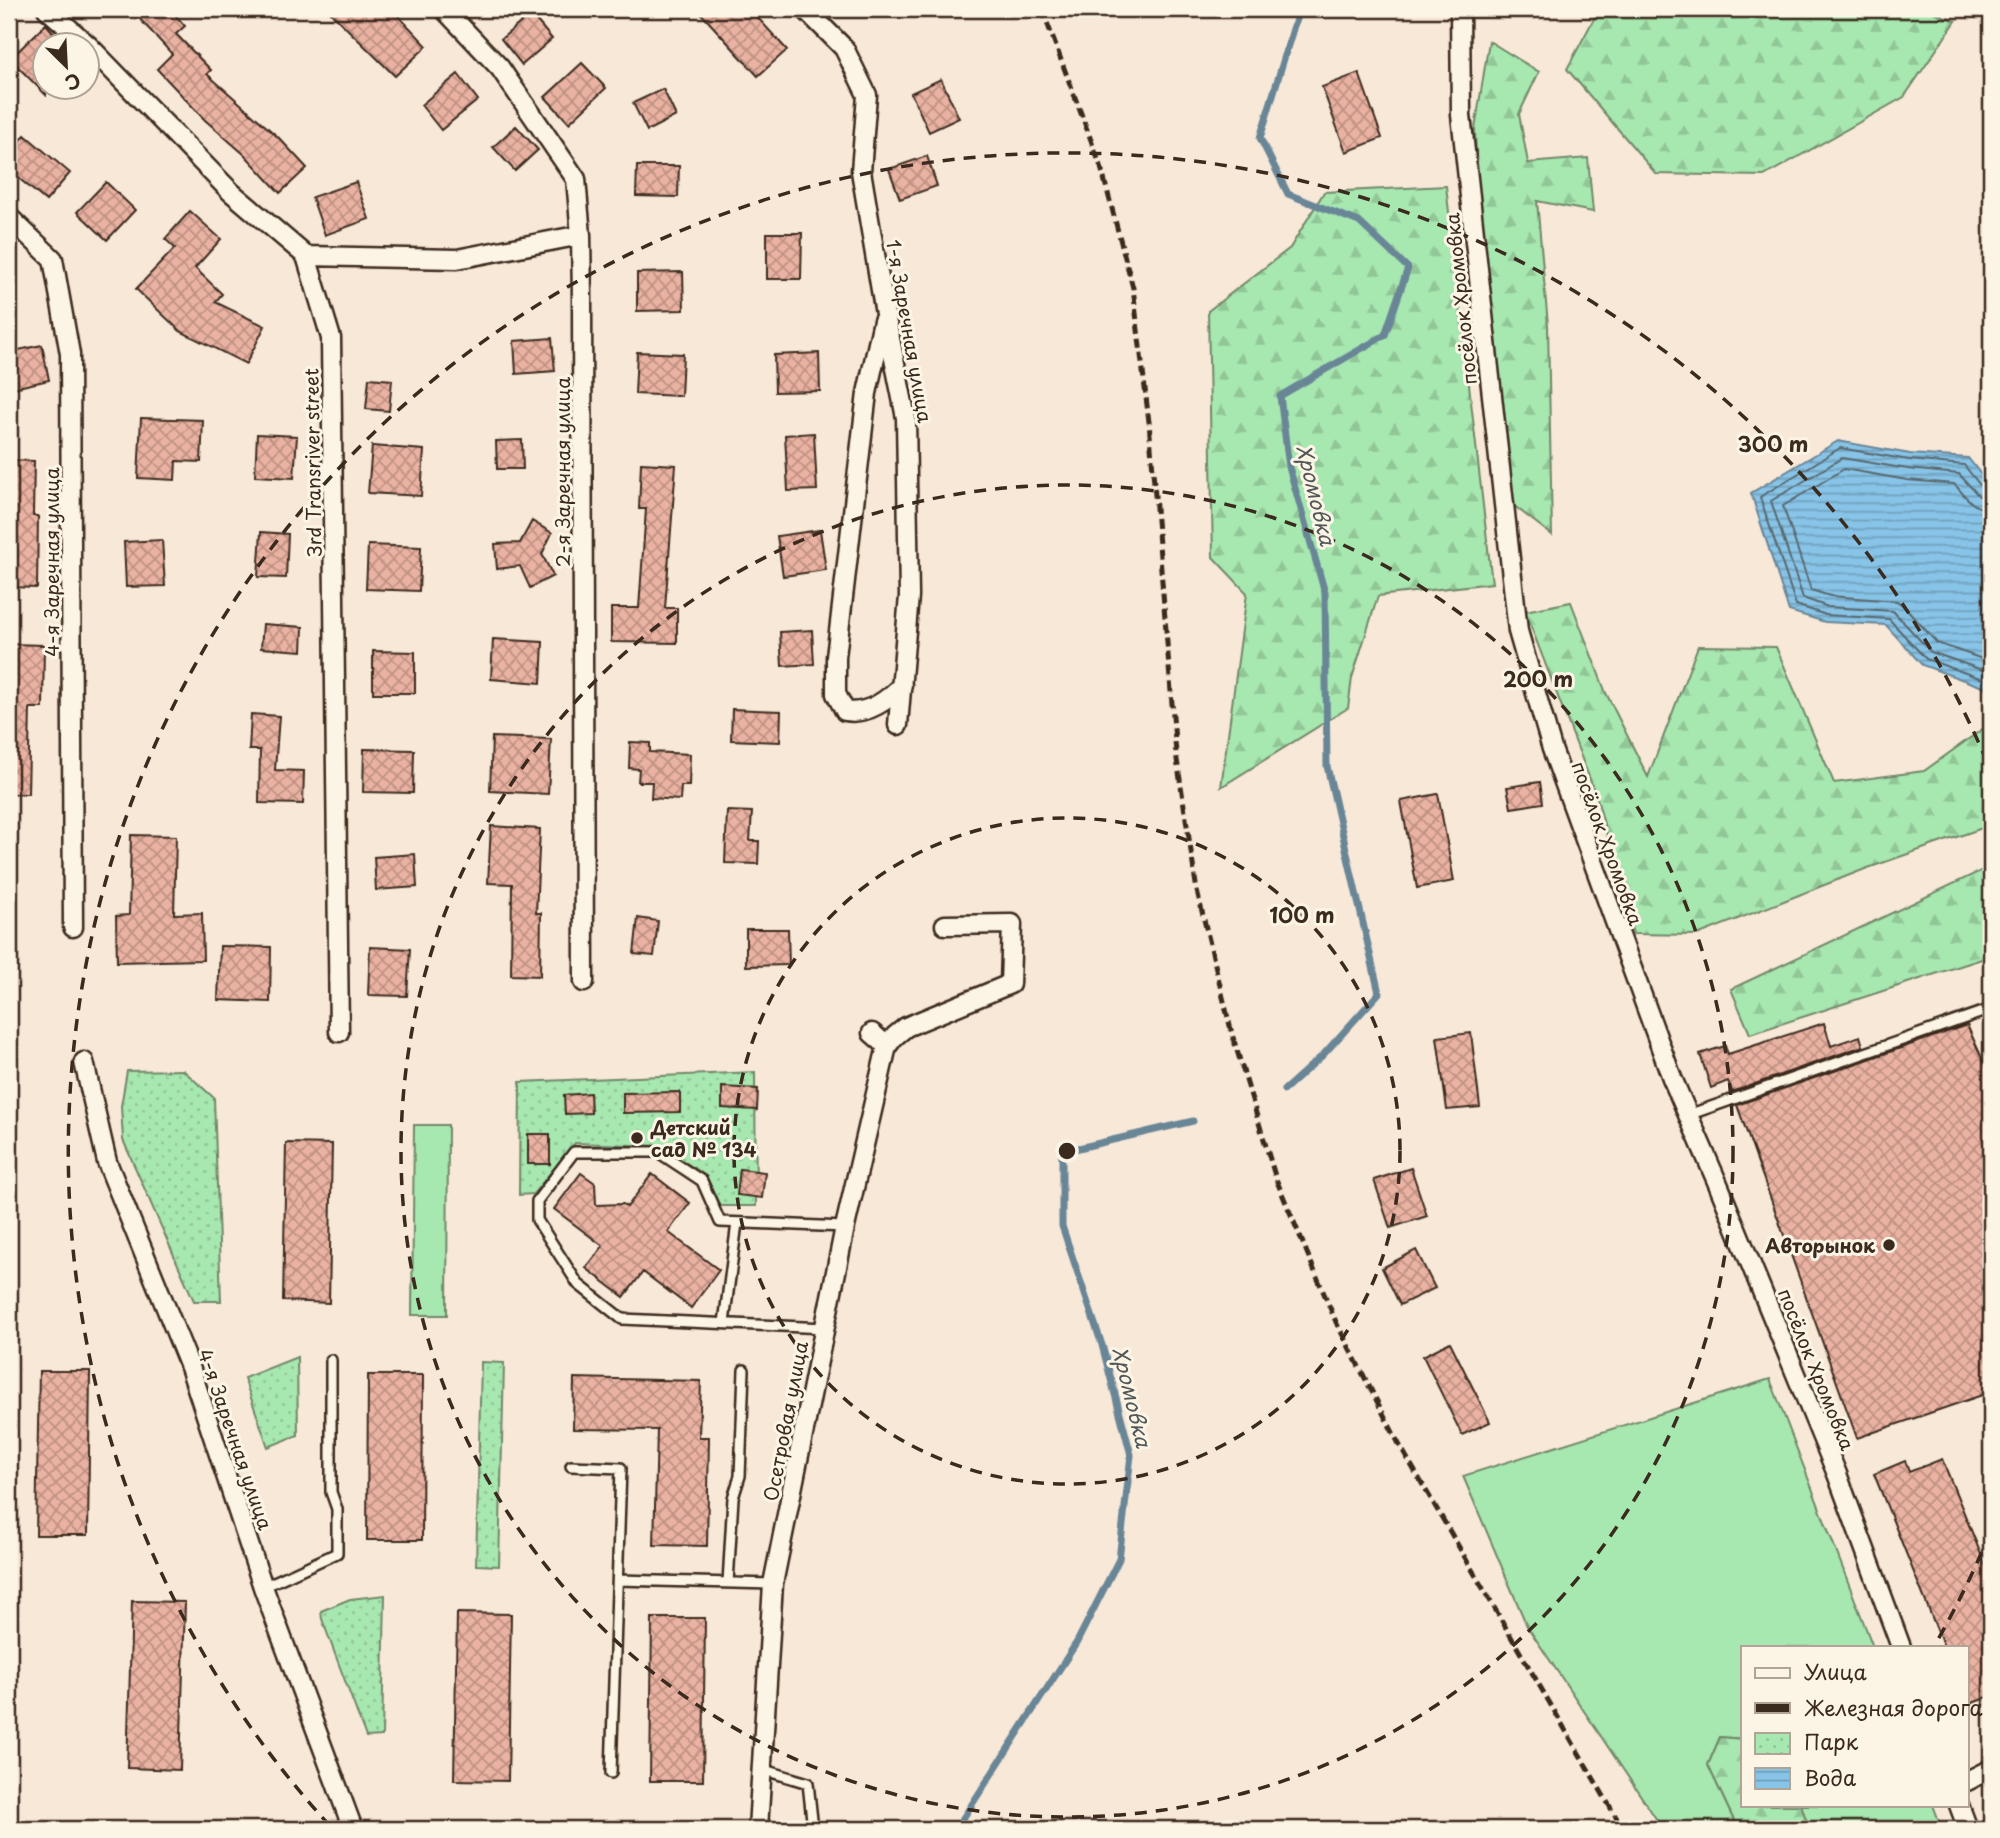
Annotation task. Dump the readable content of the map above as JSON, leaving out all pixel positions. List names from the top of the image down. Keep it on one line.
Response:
{"streets":{"street":["посёлок Хромовка","1-я Заречная улица","3rd Transriver street","2-я Заречная улица","4-я Заречная улица","Осетровая улица"]},"water":["Хромовка"],"places":["Детский сад № 134","Авторынок"],"legend":["Улица","Железная дорога","Парк","Вода"],"north":"bottom right","rings":["300 m","200 m","100 m"]}
